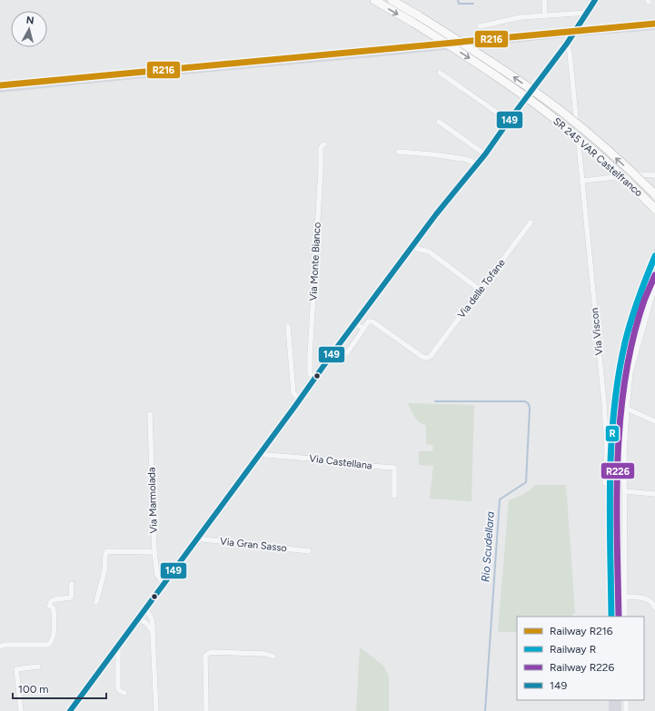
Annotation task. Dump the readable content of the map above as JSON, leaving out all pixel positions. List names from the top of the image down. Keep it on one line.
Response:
{"streets":{"highway":["SR 245 VAR Castelfranco"],"street":["Via Monte Bianco","Via delle Tofane","Via Viscon","Via Castellana","Via Marmolada","Via Gran Sasso"]},"water":["Rio Scudellara"],"lines":["transit line 149","rail line R216","rail line R","rail line R226"],"legend":["Railway R216","Railway R","Railway R226","149"],"scale_bar":"100 m","north":"top"}
